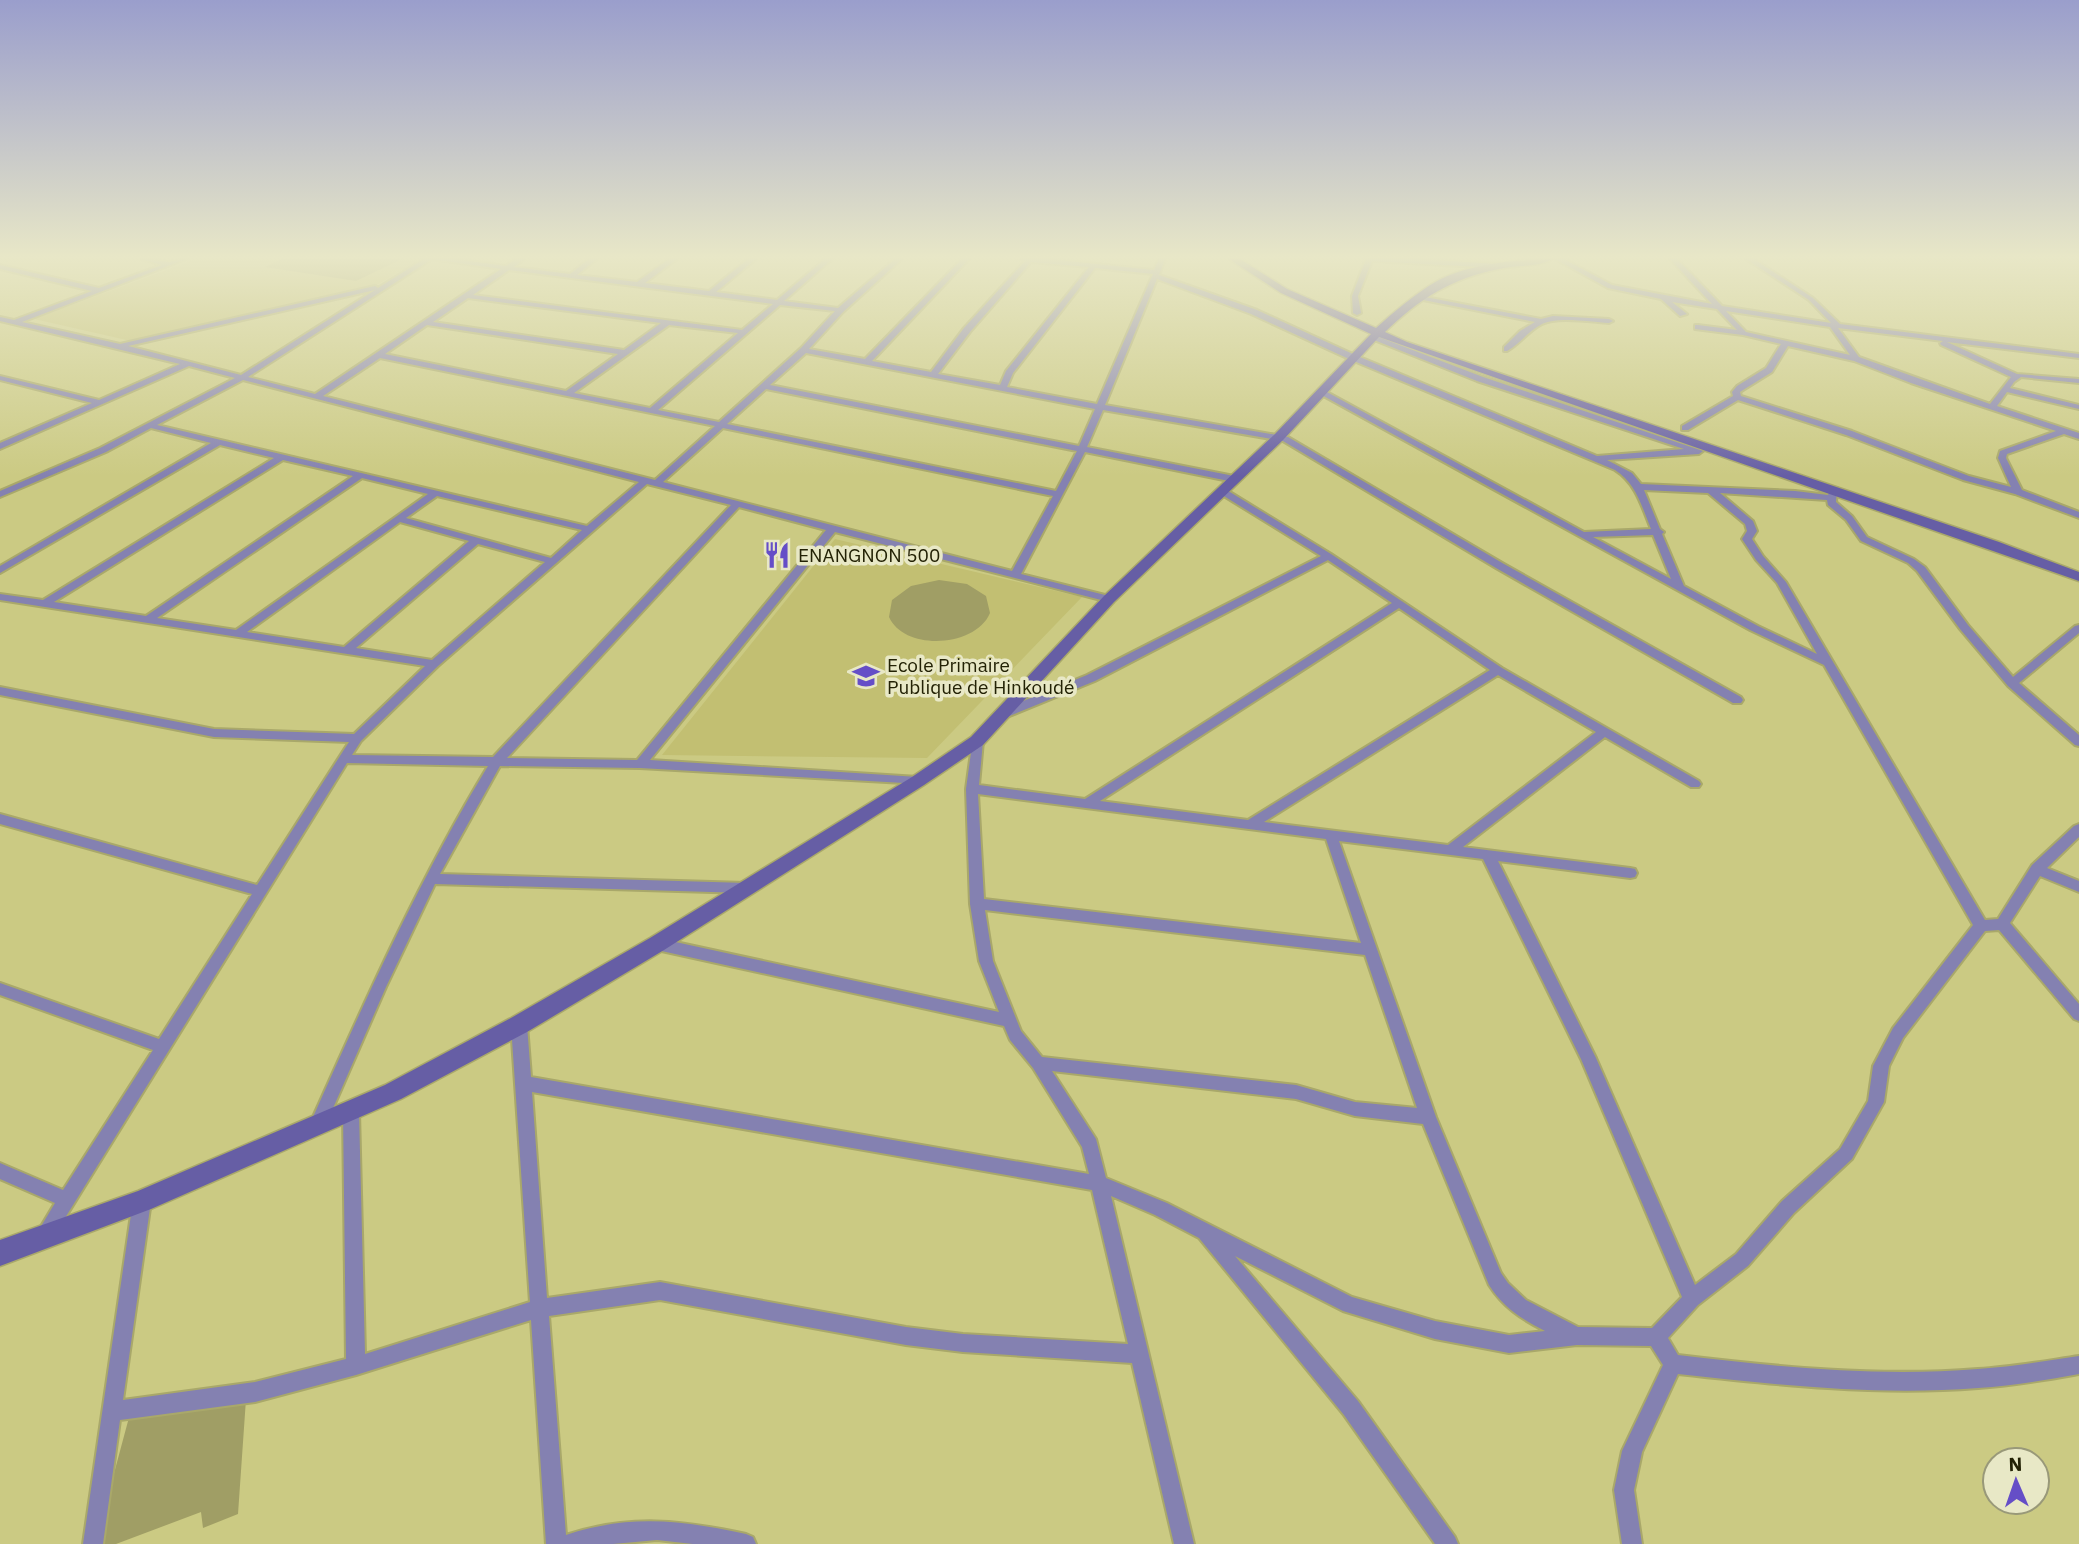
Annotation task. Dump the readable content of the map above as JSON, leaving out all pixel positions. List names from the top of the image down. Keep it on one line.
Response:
{"places":{"restaurant":["ENANGNON 500"],"school or university":["Ecole Primaire Publique de Hinkoudé"]},"north":"top"}
